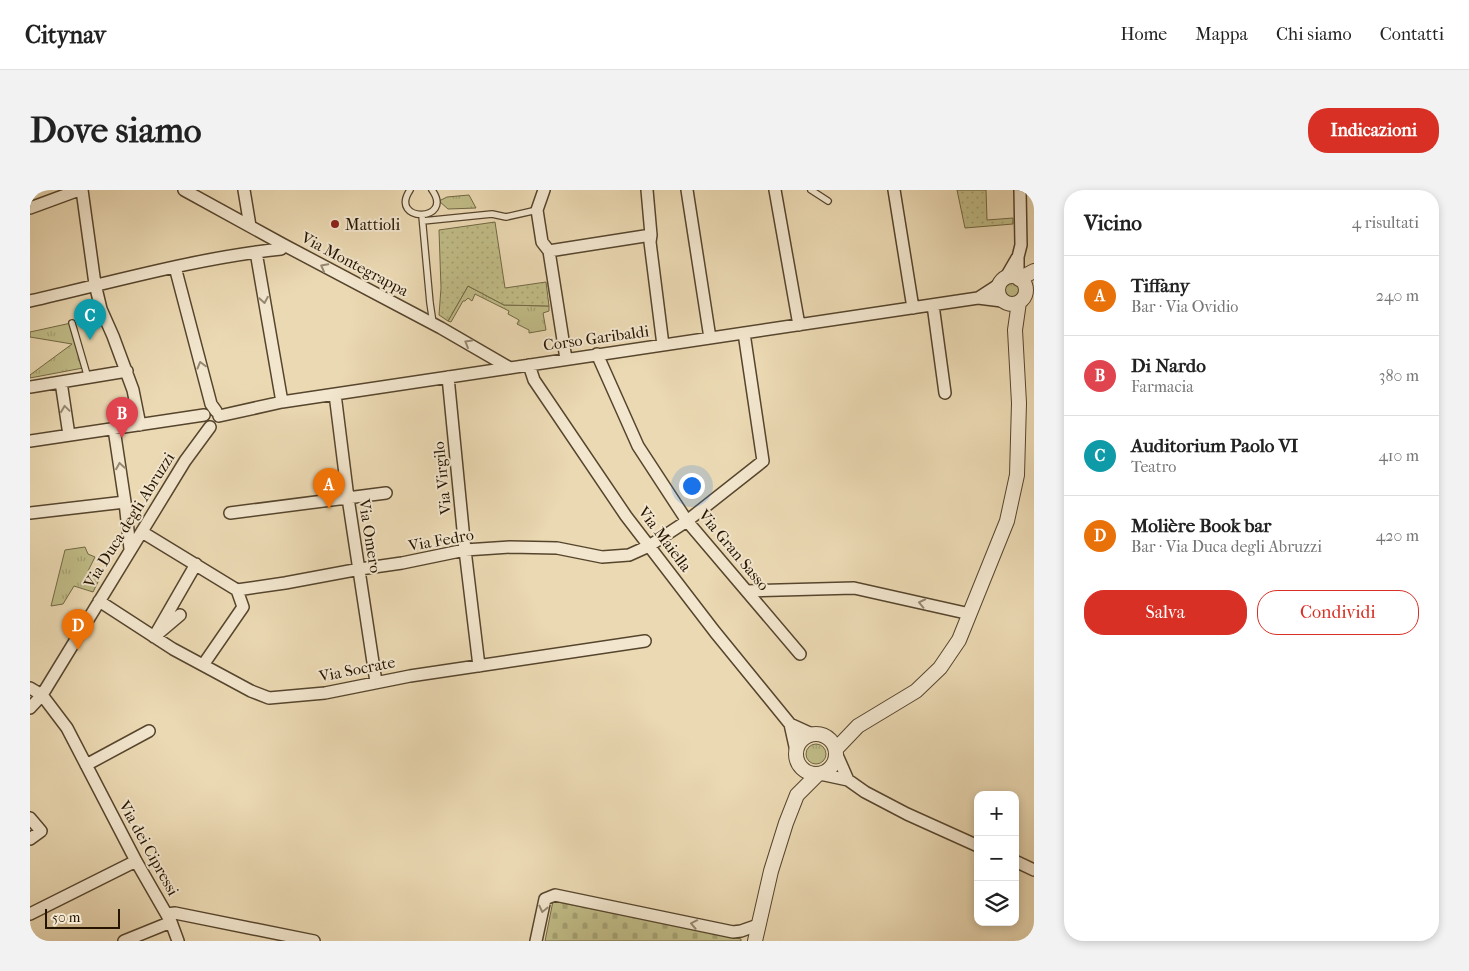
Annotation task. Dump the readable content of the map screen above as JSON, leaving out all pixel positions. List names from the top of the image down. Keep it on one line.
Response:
{"streets":{"street":["Via Montegrappa","Corso Garibaldi","Via Virgilo","Via Duca degli Abruzzi","Via Omero","Via Maiella","Via Fedro","Via Gran Sasso","Via Socrate","Via dei Cipressi"]},"crossings":[["Via Montegrappa","Corso Garibaldi"],["Corso Garibaldi","Via Virgilo"],["Corso Garibaldi","Via Duca degli Abruzzi"],["Corso Garibaldi","Via Omero"],["Corso Garibaldi","Via Maiella"],["Corso Garibaldi","Via Fedro"],["Corso Garibaldi","Via Gran Sasso"],["Via Virgilo","Via Fedro"],["Via Virgilo","Via Socrate"],["Via Duca degli Abruzzi","Via Socrate"],["Via Duca degli Abruzzi","Via dei Cipressi"],["Via Omero","Via Fedro"],["Via Omero","Via Socrate"],["Via Maiella","Via Fedro"],["Via Fedro","Via Gran Sasso"]],"one_way":["Via Montegrappa"],"places":["Mattioli"],"scale_bar":"50 m","page":{"header":"Citynav","nav":["Home","Mappa","Chi siamo","Contatti"],"buttons":["Indicazioni",["Salva","Condividi"]],"title":"Dove siamo","heading":["Vicino","4 risultati"],"list":[{"mark":"A","name":"Tiffany","note":"Bar · Via Ovidio","value":"240 m"},{"mark":"B","name":"Di Nardo","note":"Farmacia","value":"380 m"},{"mark":"C","name":"Auditorium Paolo VI","note":"Teatro","value":"410 m"},{"mark":"D","name":"Molière Book bar","note":"Bar · Via Duca degli Abruzzi","value":"420 m"}],"pins":["C","B","A","D"],"map_buttons":["+","−"],"scale":"50 m"}}
